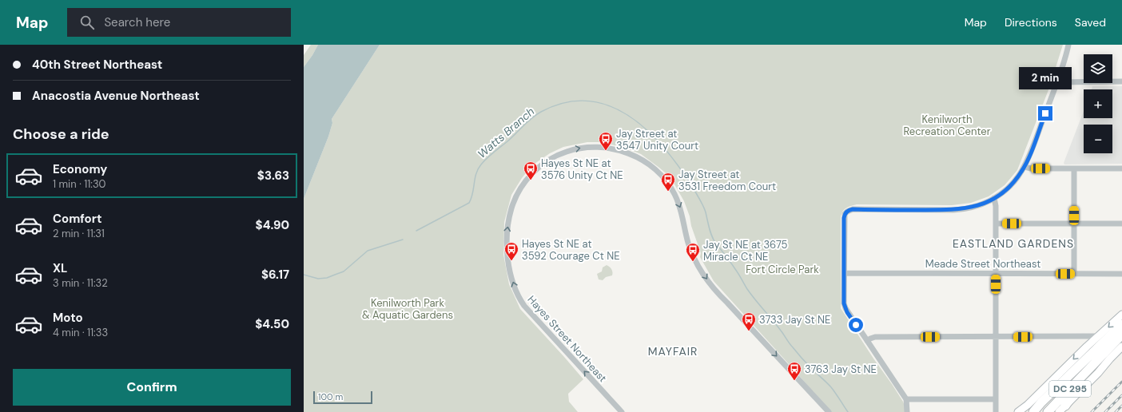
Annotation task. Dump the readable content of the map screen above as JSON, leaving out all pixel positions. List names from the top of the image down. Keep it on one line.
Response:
{"streets":{"highway":["DC 295"],"street":["Meade Street Northeast","Hayes Street Northeast"]},"districts":["EASTLAND GARDENS","MAYFAIR"],"water":["Watts Branch"],"parks":["Kenilworth Recreation Center","Fort Circle Park","Kenilworth Park & Aquatic Gardens"],"places":{"bus stop":["Jay Street at 3547 Unity Court","Hayes St NE at 3576 Unity Ct NE","Jay Street at 3531 Freedom Court","Hayes St NE at 3592 Courage Ct NE","Jay St NE at 3675 Miracle Ct NE","3733 Jay St NE","3763 Jay St NE"]},"scale_bar":"100 m","page":{"header":"Map","search":"Search here","nav":["Map","Directions","Saved"],"banner":["40th Street Northeast","Anacostia Avenue Northeast"],"map_buttons":["+","−"],"bubble":"2 min","heading":"Choose a ride","list":[{"name":"Economy","note":"1 min · 11:30","value":"$3.63"},{"name":"Comfort","note":"2 min · 11:31","value":"$4.90"},{"name":"XL","note":"3 min · 11:32","value":"$6.17"},{"name":"Moto","note":"4 min · 11:33","value":"$4.50"}],"buttons":"Confirm","scale":"100 m"}}
